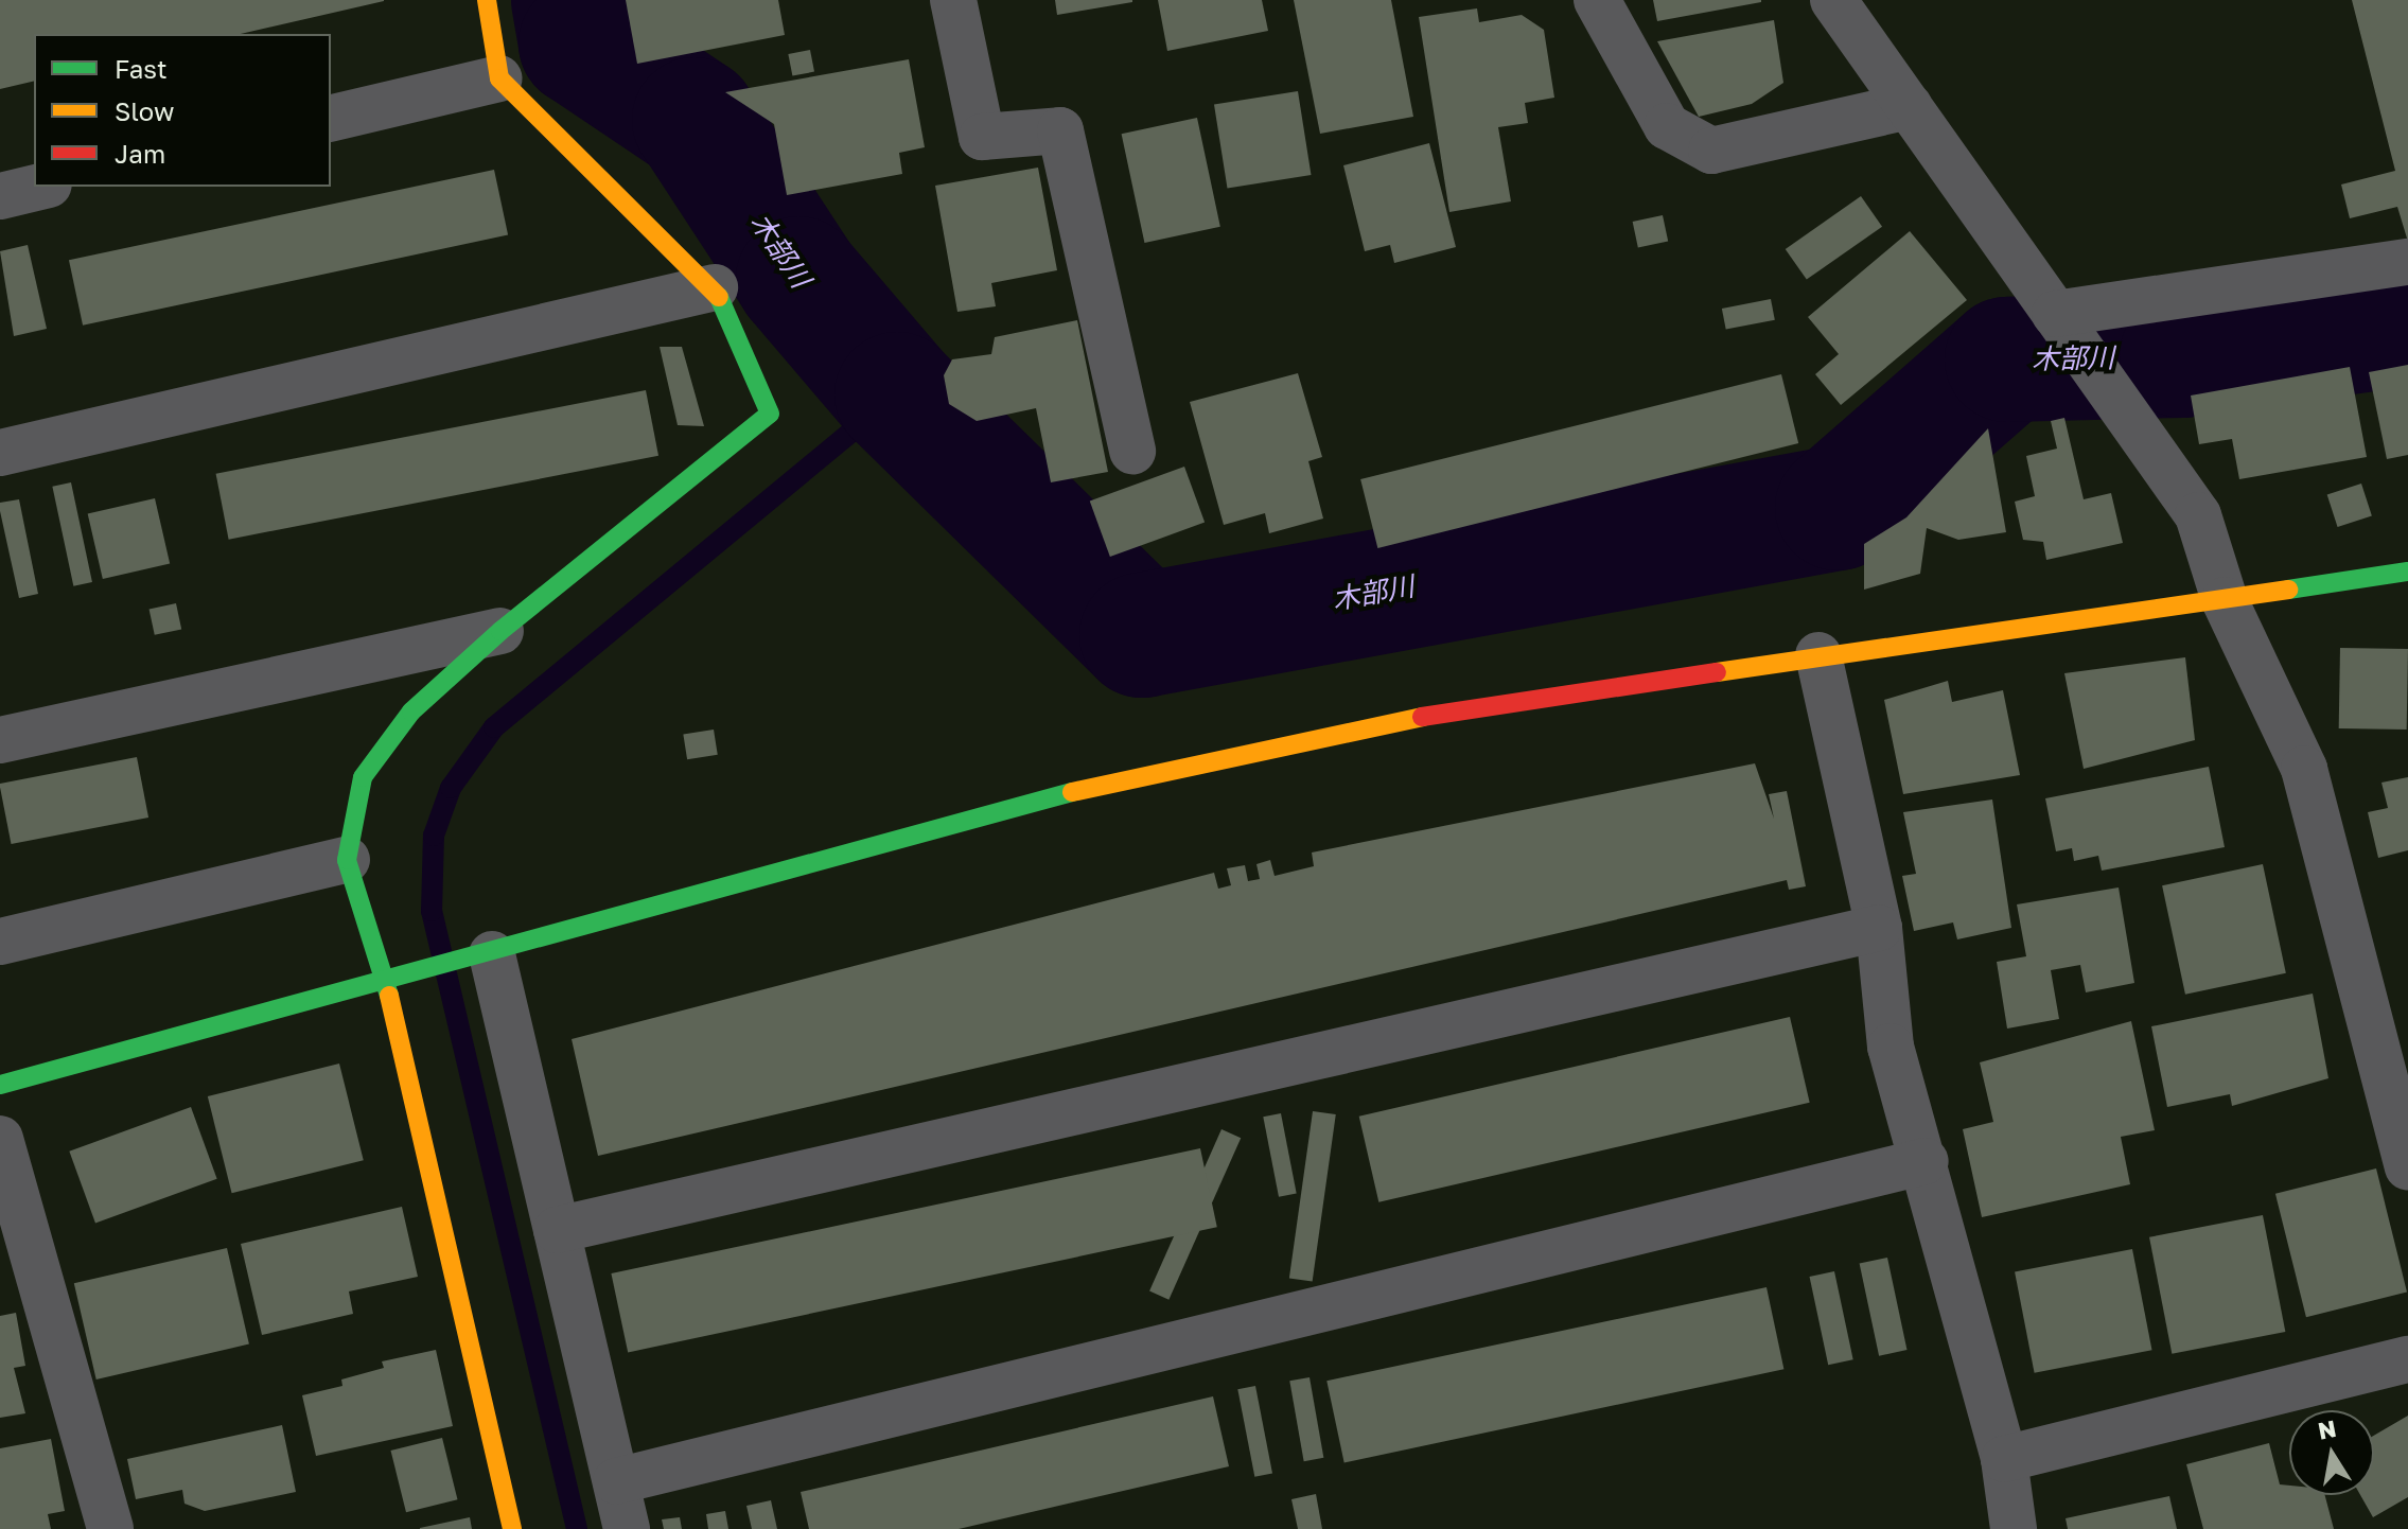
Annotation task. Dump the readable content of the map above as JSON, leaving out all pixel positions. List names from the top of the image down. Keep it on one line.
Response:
{"water":["木部川"],"legend":["Fast","Slow","Jam"],"north":"top"}
